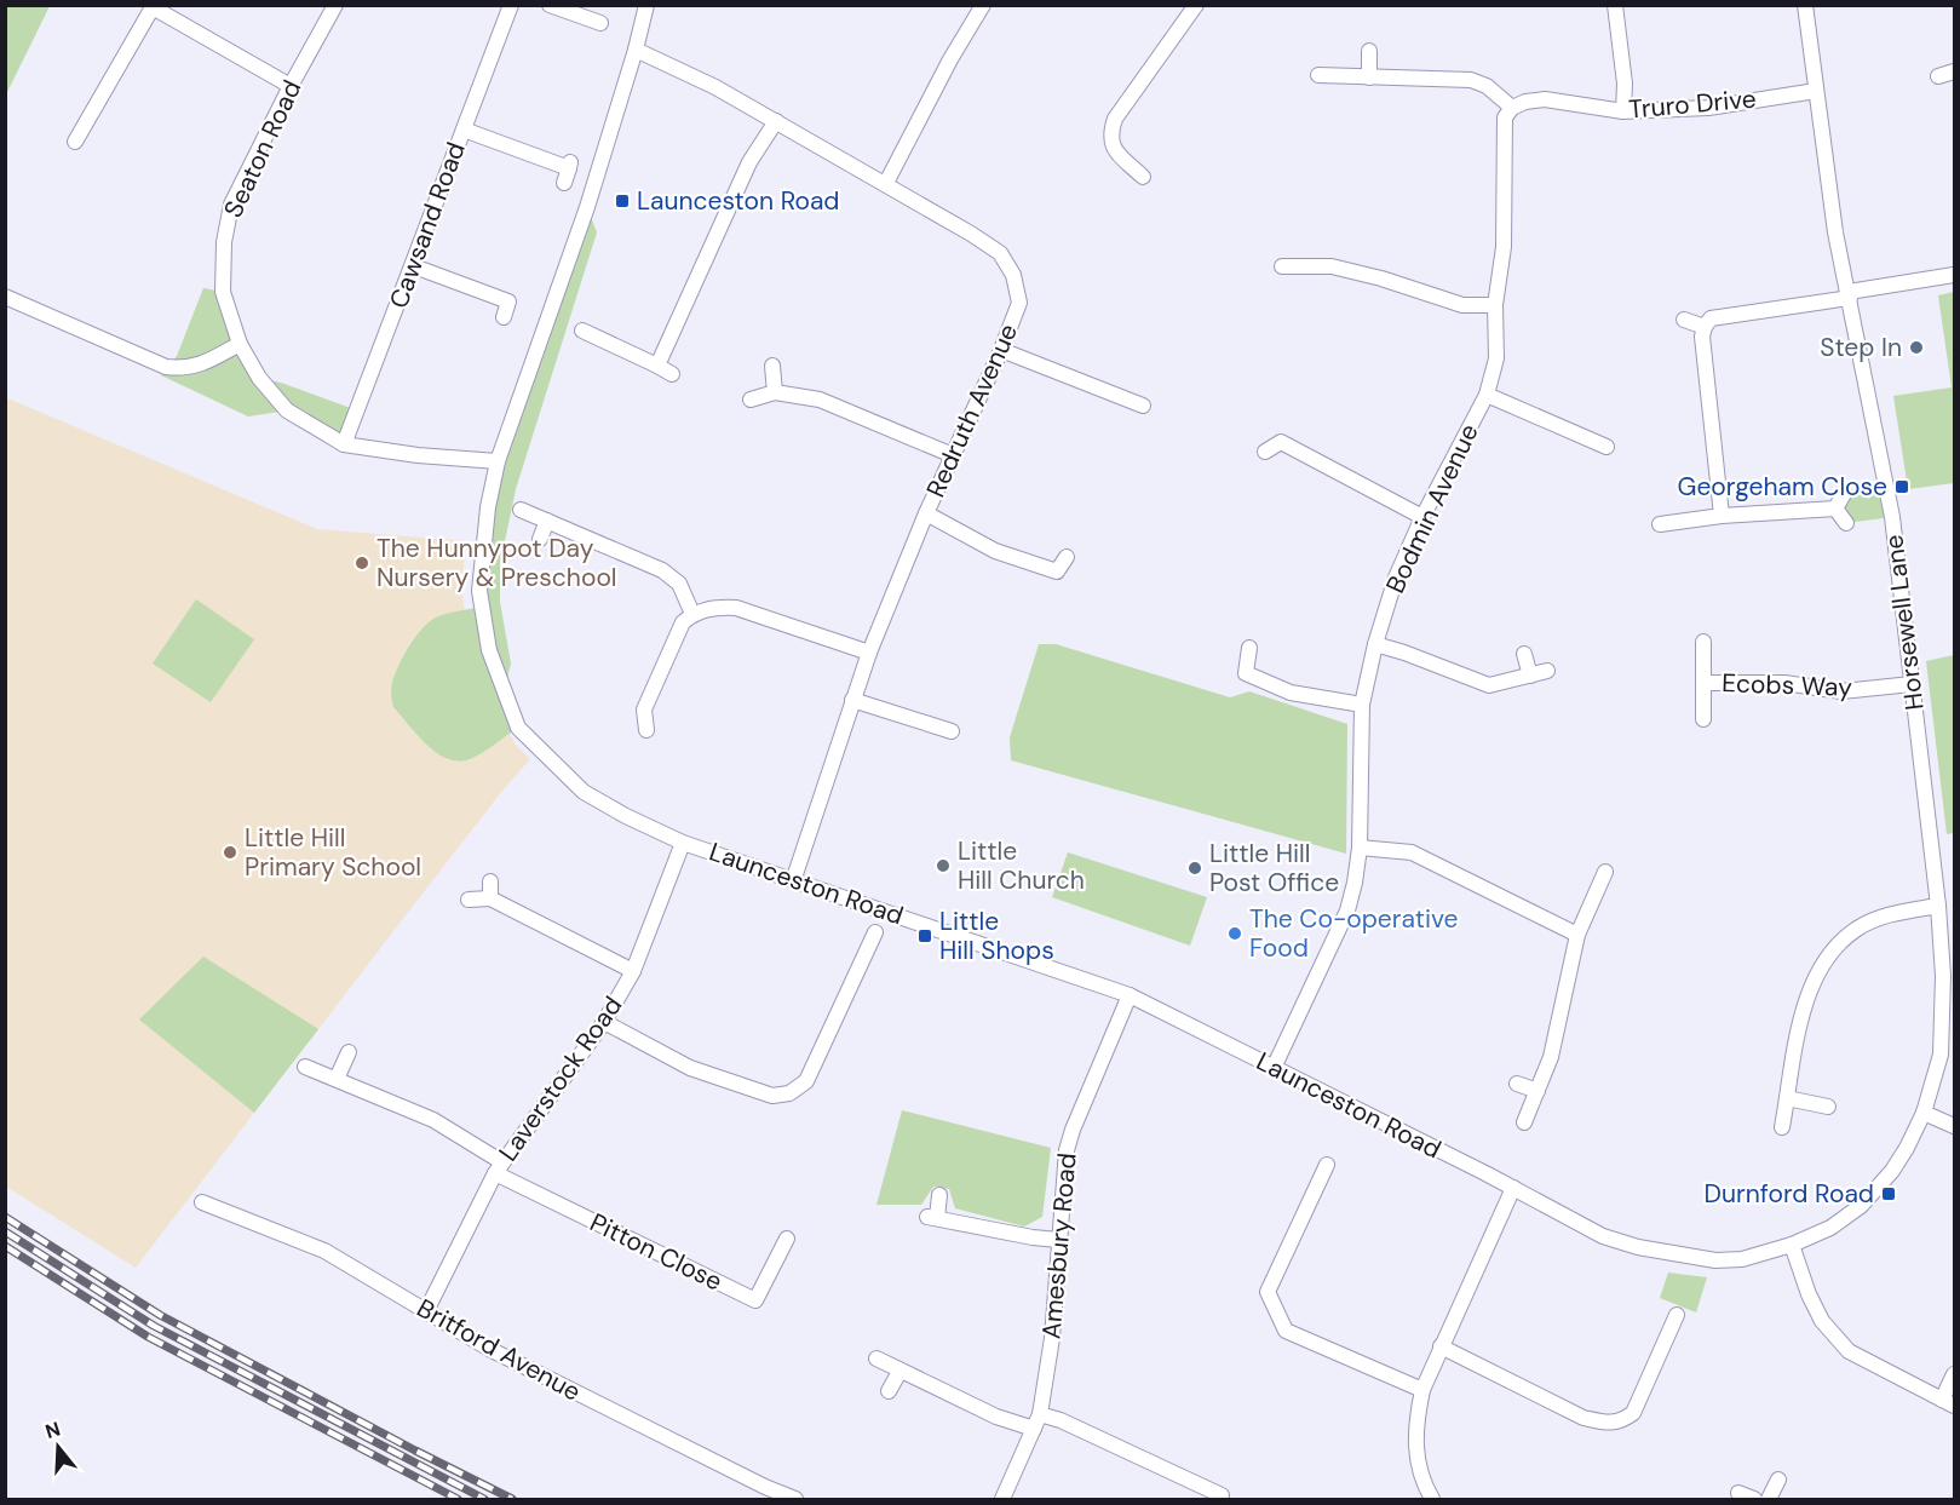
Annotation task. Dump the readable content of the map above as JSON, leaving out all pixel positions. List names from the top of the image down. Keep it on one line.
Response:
{"streets":{"street":["Truro Drive","Seaton Road","Cawsand Road","Redruth Avenue","Bodmin Avenue","Horsewell Lane","Ecobs Way","Launceston Road","Laverstock Road","Amesbury Road","Pitton Close","Britford Avenue"]},"crossings":[["Truro Drive","Bodmin Avenue"],["Truro Drive","Horsewell Lane"],["Seaton Road","Cawsand Road"],["Seaton Road","Launceston Road"],["Redruth Avenue","Launceston Road"],["Bodmin Avenue","Launceston Road"],["Horsewell Lane","Ecobs Way"],["Horsewell Lane","Launceston Road"],["Launceston Road","Laverstock Road"],["Launceston Road","Amesbury Road"],["Laverstock Road","Pitton Close"],["Laverstock Road","Britford Avenue"]],"places":{"transit":["Launceston Road","Georgeham Close","Little Hill Shops","Durnford Road"],"other":["Step In","The Hunnypot Day Nursery & Preschool","Little Hill Primary School","Little Hill Church","Little Hill Post Office","The Co-operative Food"]},"north":"top"}
